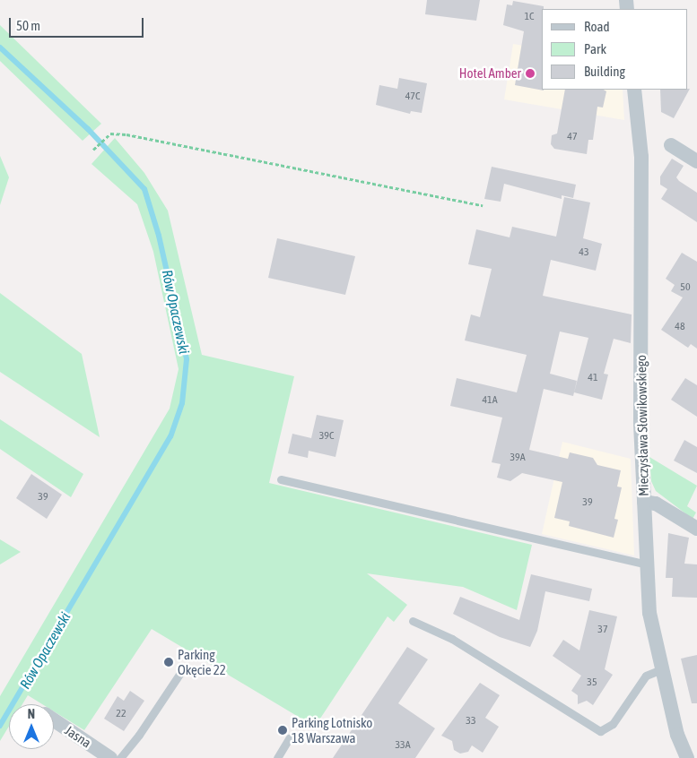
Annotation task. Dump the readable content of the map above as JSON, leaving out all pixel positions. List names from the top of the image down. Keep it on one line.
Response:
{"streets":{"street":["Mieczysława Słowikowskiego","Jasna"]},"water":["Rów Opaczewski"],"places":["Hotel Amber","Parking Okęcie 22","Parking Lotnisko 18 Warszawa"],"house_numbers":["1C","47C","47","43","50","48","41","41A","39C","39A","39","39","37","35","22","33","33A"],"legend":["Road","Park","Building"],"scale_bar":"50 m","north":"top"}
